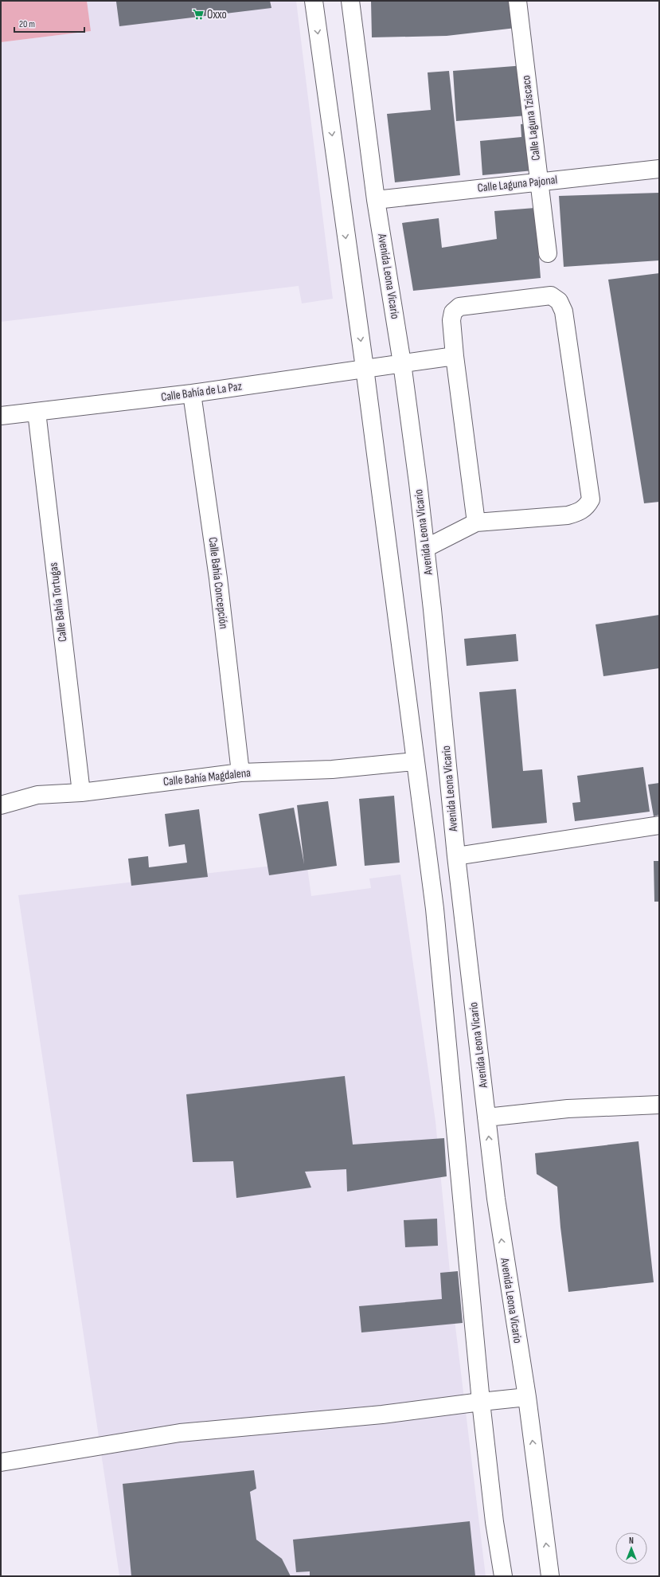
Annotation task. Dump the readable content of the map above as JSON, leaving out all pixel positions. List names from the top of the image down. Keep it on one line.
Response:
{"streets":{"street":["Calle Laguna Tziscaco","Calle Laguna Pajonal","Avenida Leona Vicario","Calle Bahía de La Paz","Calle Bahía Concepción","Calle Bahía Tortugas","Calle Bahía Magdalena"]},"crossings":[["Calle Laguna Tziscaco","Calle Laguna Pajonal"],["Calle Laguna Pajonal","Avenida Leona Vicario"],["Avenida Leona Vicario","Calle Bahía de La Paz"],["Calle Bahía de La Paz","Calle Bahía Concepción"],["Calle Bahía de La Paz","Calle Bahía Tortugas"],["Calle Bahía Concepción","Calle Bahía Magdalena"],["Calle Bahía Tortugas","Calle Bahía Magdalena"]],"places":{"supermarket":["Oxxo"]},"scale_bar":"20 m","north":"top"}
